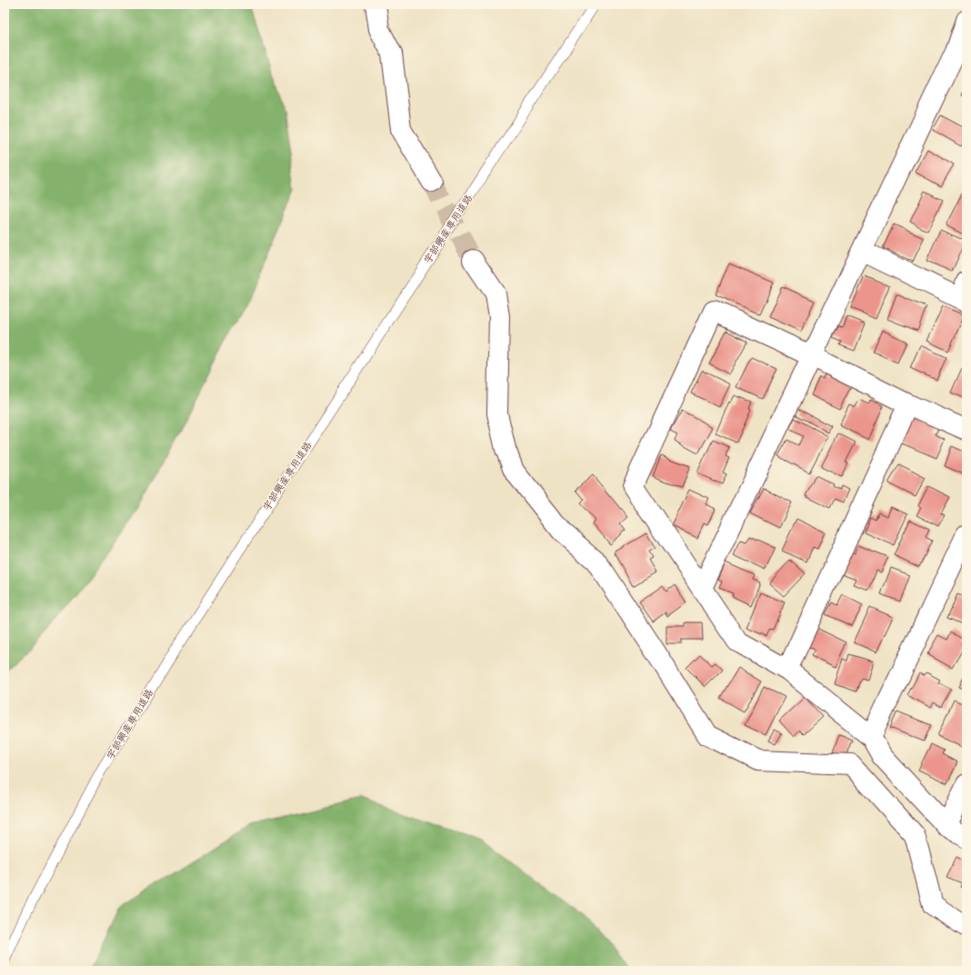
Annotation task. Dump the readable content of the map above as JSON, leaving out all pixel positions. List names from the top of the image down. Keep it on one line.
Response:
{"streets":{"lane":["宇部興産専用道路"]}}
